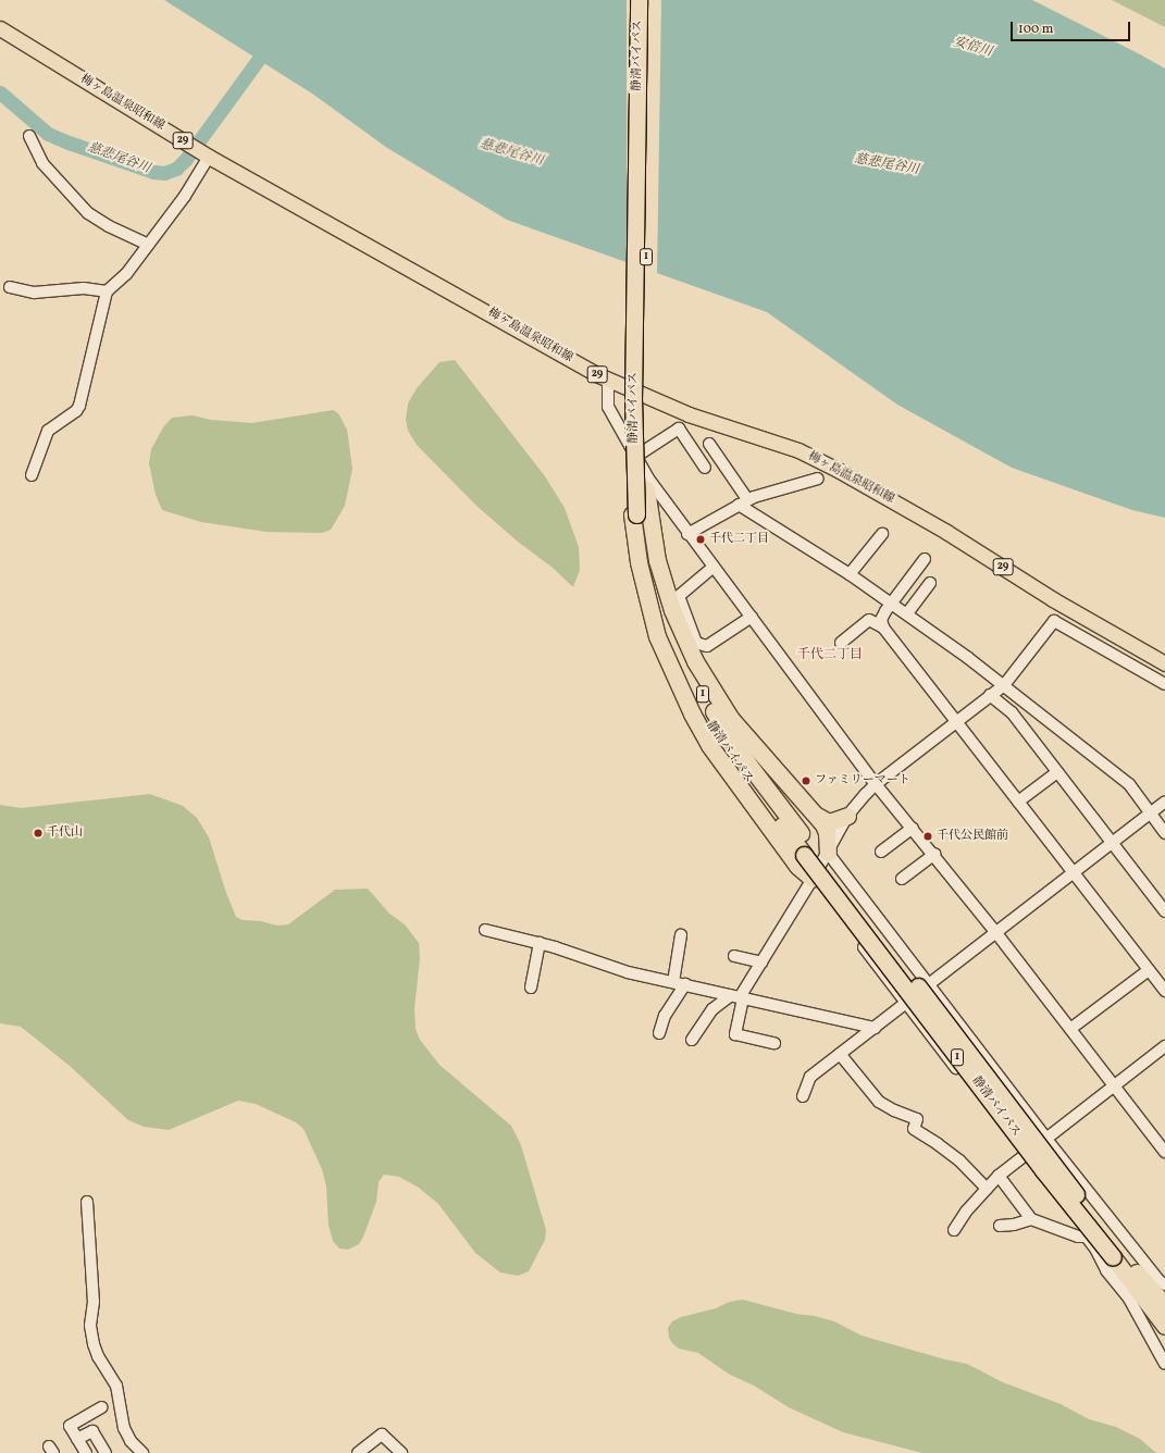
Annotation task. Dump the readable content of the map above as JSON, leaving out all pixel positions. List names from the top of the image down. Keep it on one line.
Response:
{"streets":{"highway":["静清バイパス","1"],"main road":["梅ヶ島温泉昭和線","29"]},"crossings":[["静清バイパス","1"]],"districts":["千代二丁目"],"water":["安倍川","慈悲尾谷川"],"places":["千代二丁目","ファミリーマート","千代山","千代公民館前"],"scale_bar":"100 m"}
